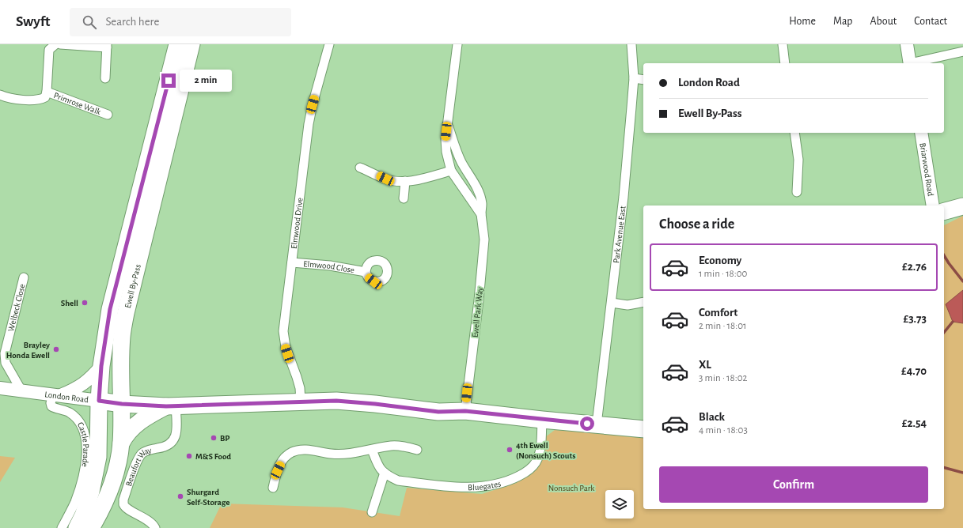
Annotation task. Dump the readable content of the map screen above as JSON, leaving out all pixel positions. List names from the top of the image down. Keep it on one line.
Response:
{"streets":{"highway":["Ewell By-Pass","London Road"],"main road":["Briarwood Road"],"street":["Primrose Walk","Elmwood Drive","Park Avenue East","Elmwood Close","Welbeck Close","Ewell Park Way","Castle Parade","Beaufort Way","Bluegates"]},"crossings":[["Elmwood Drive","Elmwood Close"],["Elmwood Drive","London Road"],["Park Avenue East","London Road"],["Ewell By-Pass","London Road"],["Welbeck Close","London Road"],["Ewell Park Way","London Road"],["London Road","Castle Parade"],["London Road","Beaufort Way"],["London Road","Bluegates"]],"parks":["Nonsuch Park"],"places":["Shell","Brayley Honda Ewell","BP","4th Ewell (Nonsuch) Scouts","M&S Food","Shurgard Self-Storage"],"page":{"header":"Swyft","search":"Search here","nav":["Home","Map","About","Contact"],"banner":["London Road","Ewell By-Pass"],"bubble":"2 min","heading":"Choose a ride","list":[{"name":"Economy","note":"1 min · 18:00","value":"£2.76"},{"name":"Comfort","note":"2 min · 18:01","value":"£3.73"},{"name":"XL","note":"3 min · 18:02","value":"£4.70"},{"name":"Black","note":"4 min · 18:03","value":"£2.54"}],"buttons":"Confirm"}}
